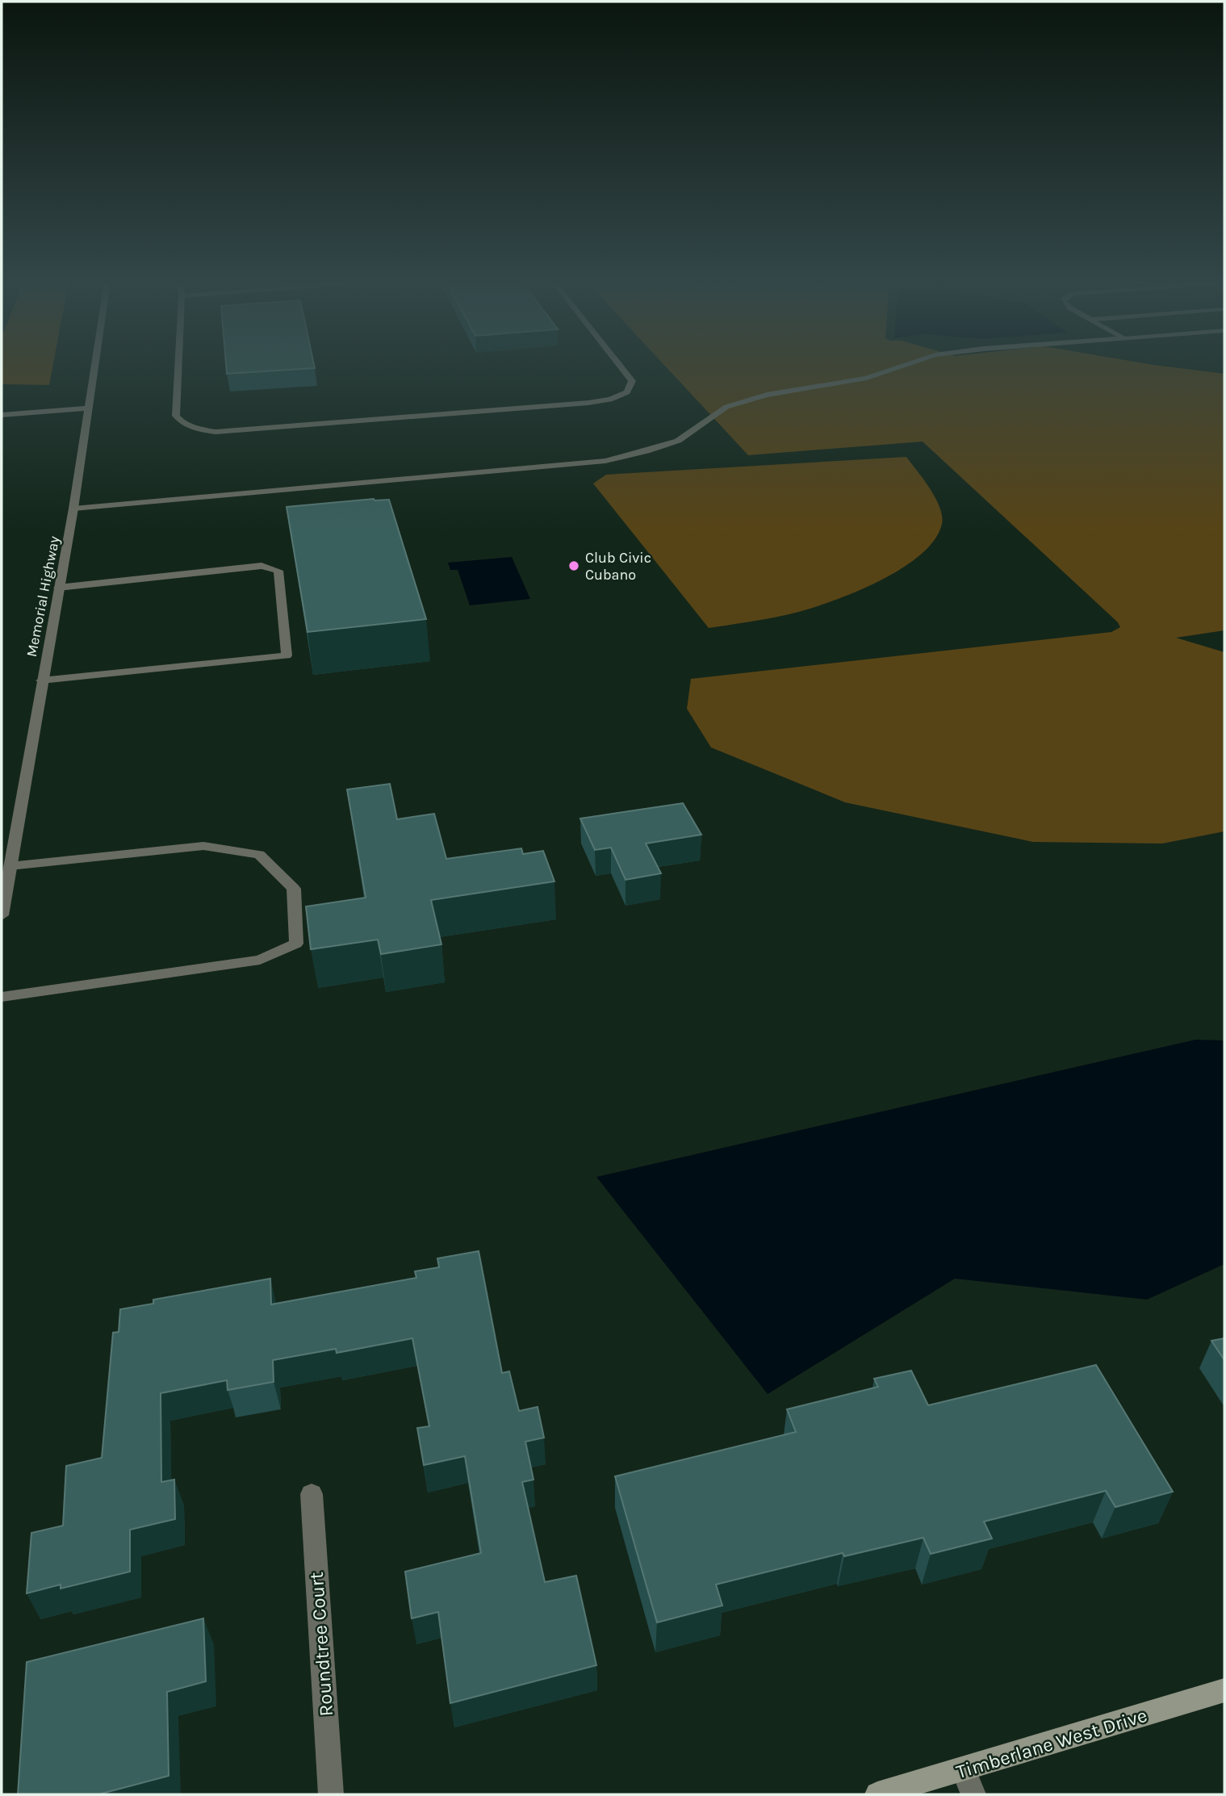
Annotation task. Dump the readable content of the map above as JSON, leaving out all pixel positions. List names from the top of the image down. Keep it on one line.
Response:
{"streets":{"street":["Memorial Highway","Roundtree Court","Timberlane West Drive"]},"places":["Club Civic Cubano"]}
